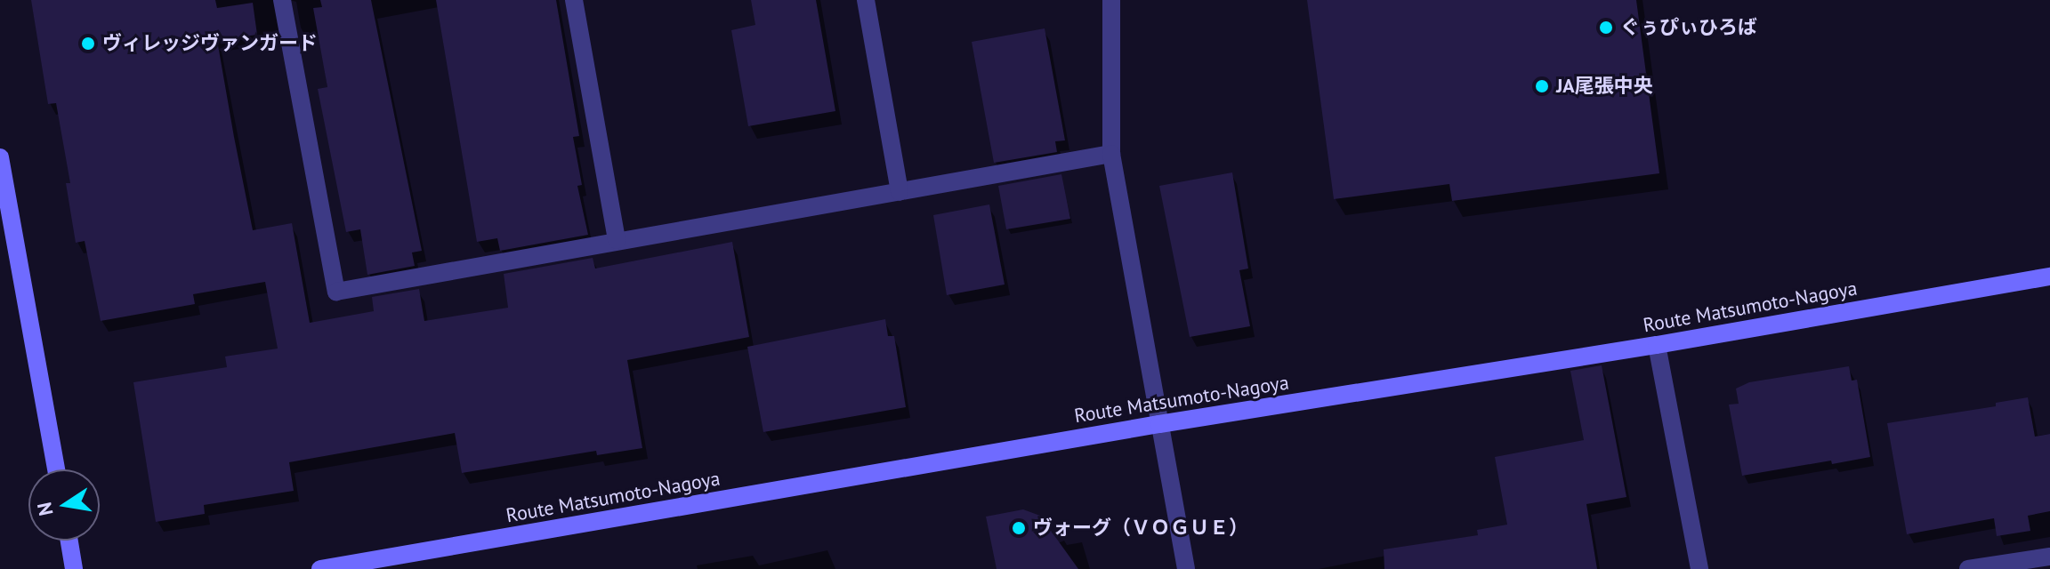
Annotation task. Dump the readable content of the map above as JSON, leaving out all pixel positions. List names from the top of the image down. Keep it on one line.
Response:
{"streets":{"main road":["Route Matsumoto-Nagoya"]},"places":["ぐぅぴぃひろば","ヴィレッジヴァンガード","JA尾張中央","ヴォーグ（ＶＯＧＵＥ）"],"north":"left"}
